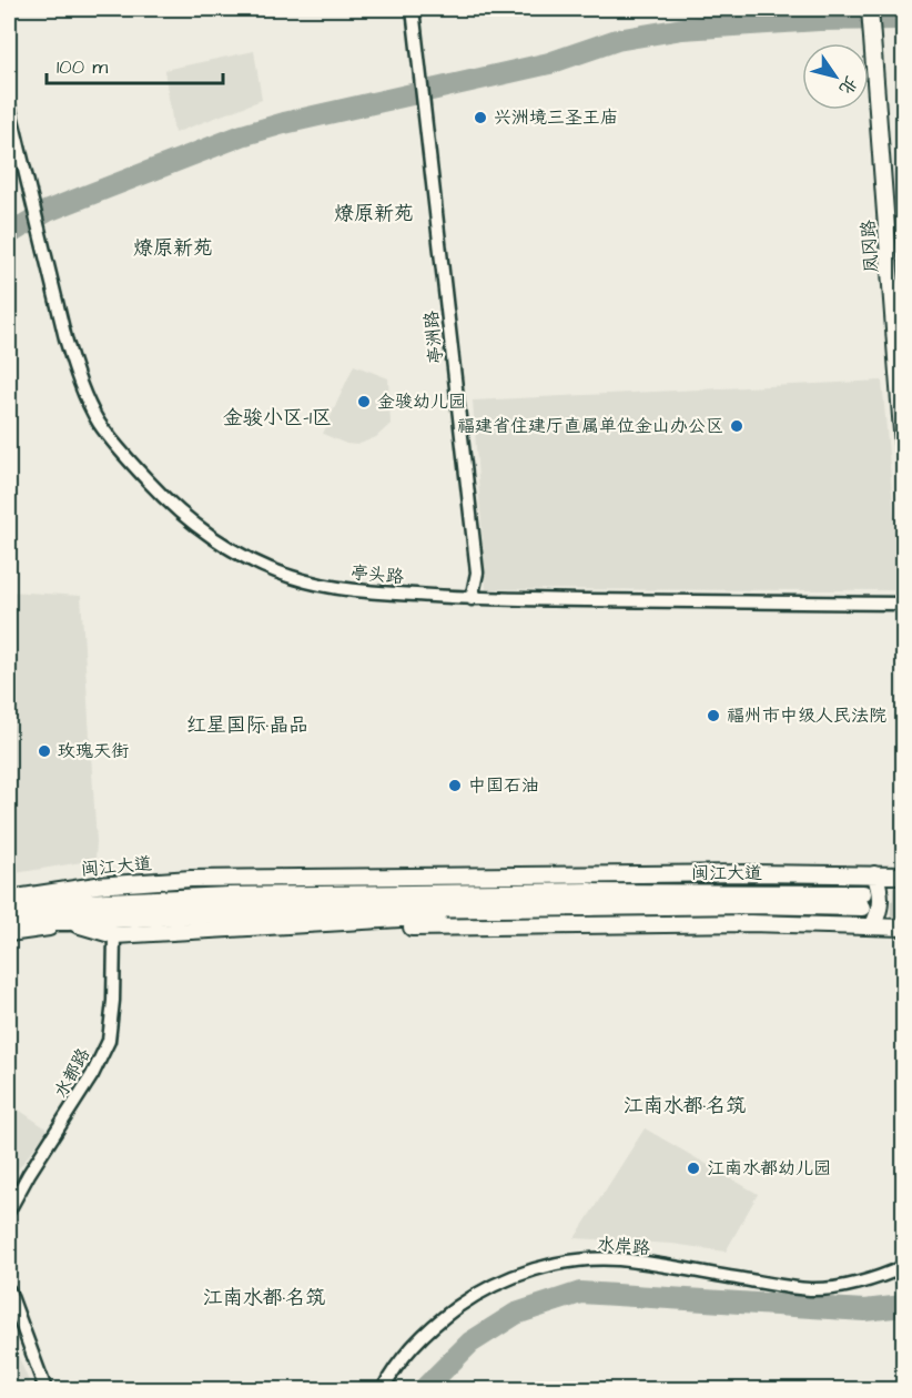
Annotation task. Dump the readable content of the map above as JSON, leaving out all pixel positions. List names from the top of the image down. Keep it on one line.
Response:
{"streets":{"main road":["凤冈路","闽江大道"],"street":["亭洲路","亭头路","水都路","水岸路"]},"crossings":[["亭洲路","亭头路"]],"districts":["燎原新苑","燎原新苑","金骏小区-1区","红星国际·晶品","江南水都·名筑","江南水都·名筑"],"places":["兴洲境三圣王庙","金骏幼儿园","福建省住建厅直属单位金山办公区","福州市中级人民法院","玫瑰天街","中国石油","江南水都幼儿园"],"scale_bar":"100 m","north":"bottom right"}
